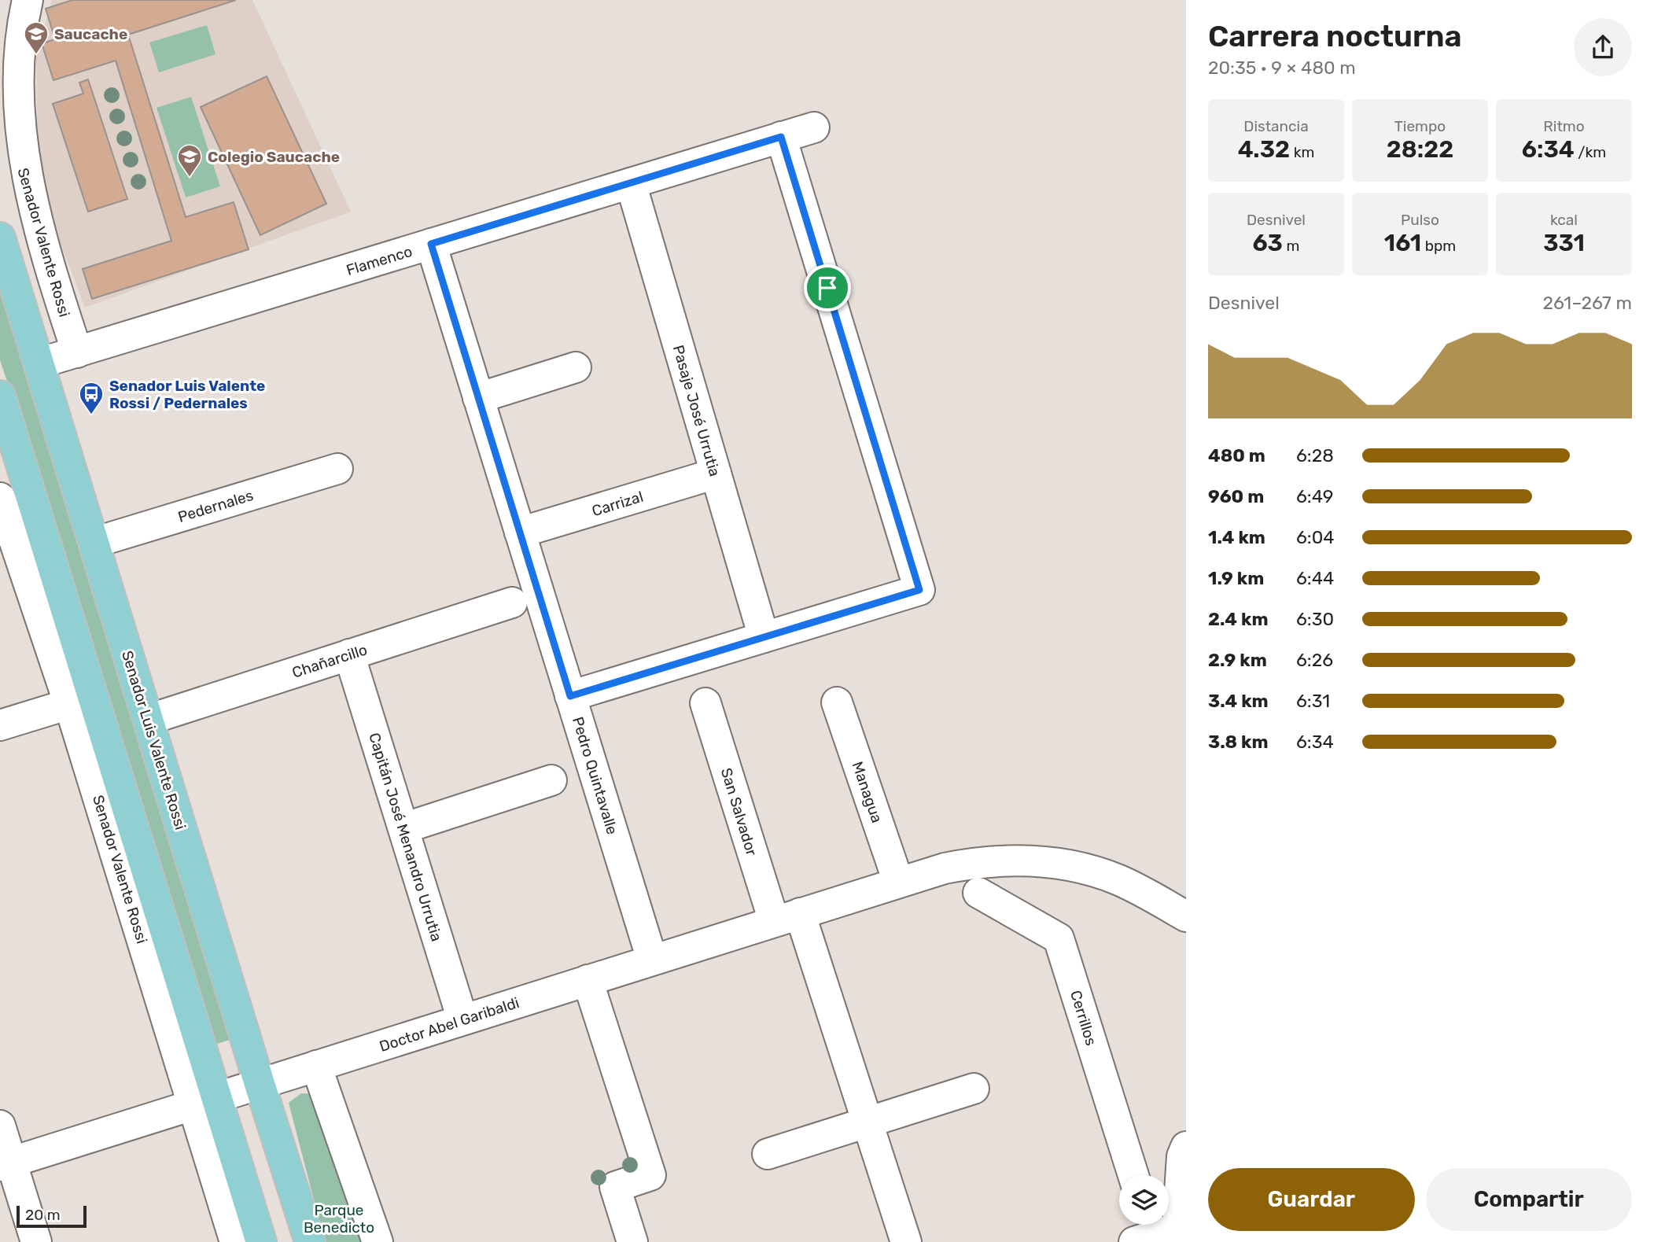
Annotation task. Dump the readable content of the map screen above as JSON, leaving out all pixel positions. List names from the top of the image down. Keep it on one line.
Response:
{"streets":{"main road":["Senador Luis Valente Rossi"],"street":["Senador Valente Rossi","Flamenco","Pasaje José Urrutia","Carrizal","Pedernales","Chañarcillo","Pedro Quintavalle","Managua","San Salvador","Capitán José Menandro Urrutia","Cerrillos","Doctor Abel Garibaldi"]},"crossings":[["Senador Valente Rossi","Flamenco"],["Senador Valente Rossi","Doctor Abel Garibaldi"],["Flamenco","Pasaje José Urrutia"],["Flamenco","Senador Luis Valente Rossi"],["Flamenco","Pedro Quintavalle"],["Pasaje José Urrutia","Carrizal"],["Carrizal","Pedro Quintavalle"],["Pedernales","Senador Luis Valente Rossi"],["Chañarcillo","Senador Luis Valente Rossi"],["Chañarcillo","Capitán José Menandro Urrutia"],["Senador Luis Valente Rossi","Doctor Abel Garibaldi"],["Pedro Quintavalle","Doctor Abel Garibaldi"],["Managua","Doctor Abel Garibaldi"],["San Salvador","Doctor Abel Garibaldi"],["Capitán José Menandro Urrutia","Doctor Abel Garibaldi"]],"parks":["Parque Benedicto"],"places":{"school or university":["Saucache","Colegio Saucache"],"bus stop":["Senador Luis Valente Rossi / Pedernales"]},"scale_bar":"20 m","page":{"heading":["Carrera nocturna","20:35 · 9 × 480 m"],"stats":[["Distancia","4.32 km"],["Tiempo","28:22"],["Ritmo","6:34 /km"],["Desnivel","63 m"],["Pulso","161 bpm"],["kcal","331"]],"chart":["Desnivel","261–267 m"],"list":[{"name":"480 m","note":"6:28"},{"name":"960 m","note":"6:49"},{"name":"1.4 km","note":"6:04"},{"name":"1.9 km","note":"6:44"},{"name":"2.4 km","note":"6:30"},{"name":"2.9 km","note":"6:26"},{"name":"3.4 km","note":"6:31"},{"name":"3.8 km","note":"6:34"}],"buttons":["Guardar","Compartir"],"scale":"20 m"}}
